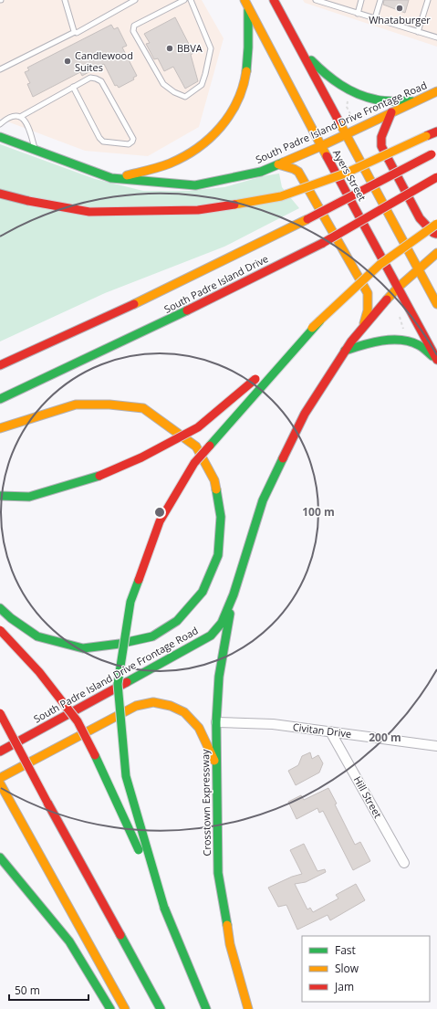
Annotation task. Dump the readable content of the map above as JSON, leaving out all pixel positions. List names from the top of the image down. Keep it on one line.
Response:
{"streets":{"main road":["South Padre Island Drive Frontage Road","Ayers Street","South Padre Island Drive","Crosstown Expressway"],"street":["Civitan Drive","Hill Street"]},"crossings":[["South Padre Island Drive Frontage Road","Ayers Street"],["South Padre Island Drive Frontage Road","Crosstown Expressway"],["Civitan Drive","Hill Street"],["Civitan Drive","Crosstown Expressway"]],"places":["Whataburger","BBVA","Candlewood Suites"],"legend":["Fast","Slow","Jam"],"scale_bar":"50 m","rings":["100 m","200 m"]}
